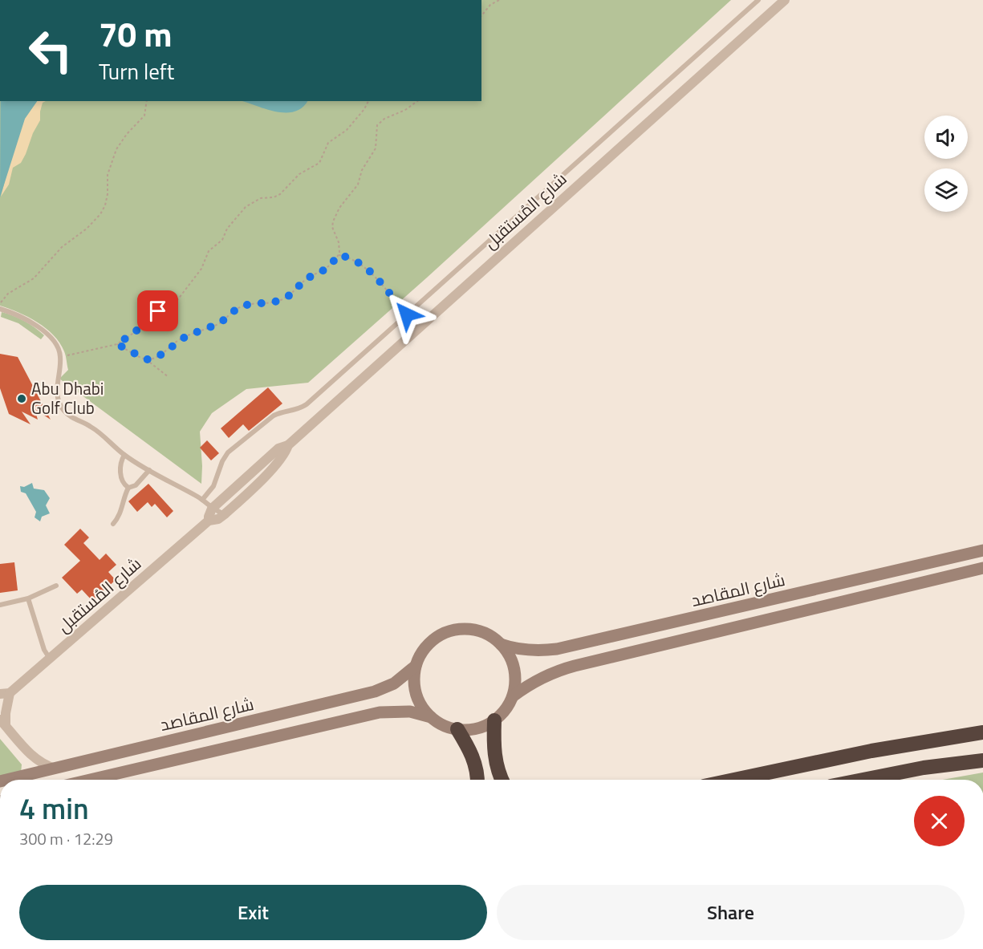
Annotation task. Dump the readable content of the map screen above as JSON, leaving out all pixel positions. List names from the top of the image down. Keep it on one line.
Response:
{"streets":{"street":["شارع المُستقبل","شارع المقاصد"]},"places":["Abu Dhabi Golf Club"],"page":{"turn":["70 m","Turn left"],"heading":["4 min","300 m · 12:29"],"buttons":["Exit","Share"]}}
